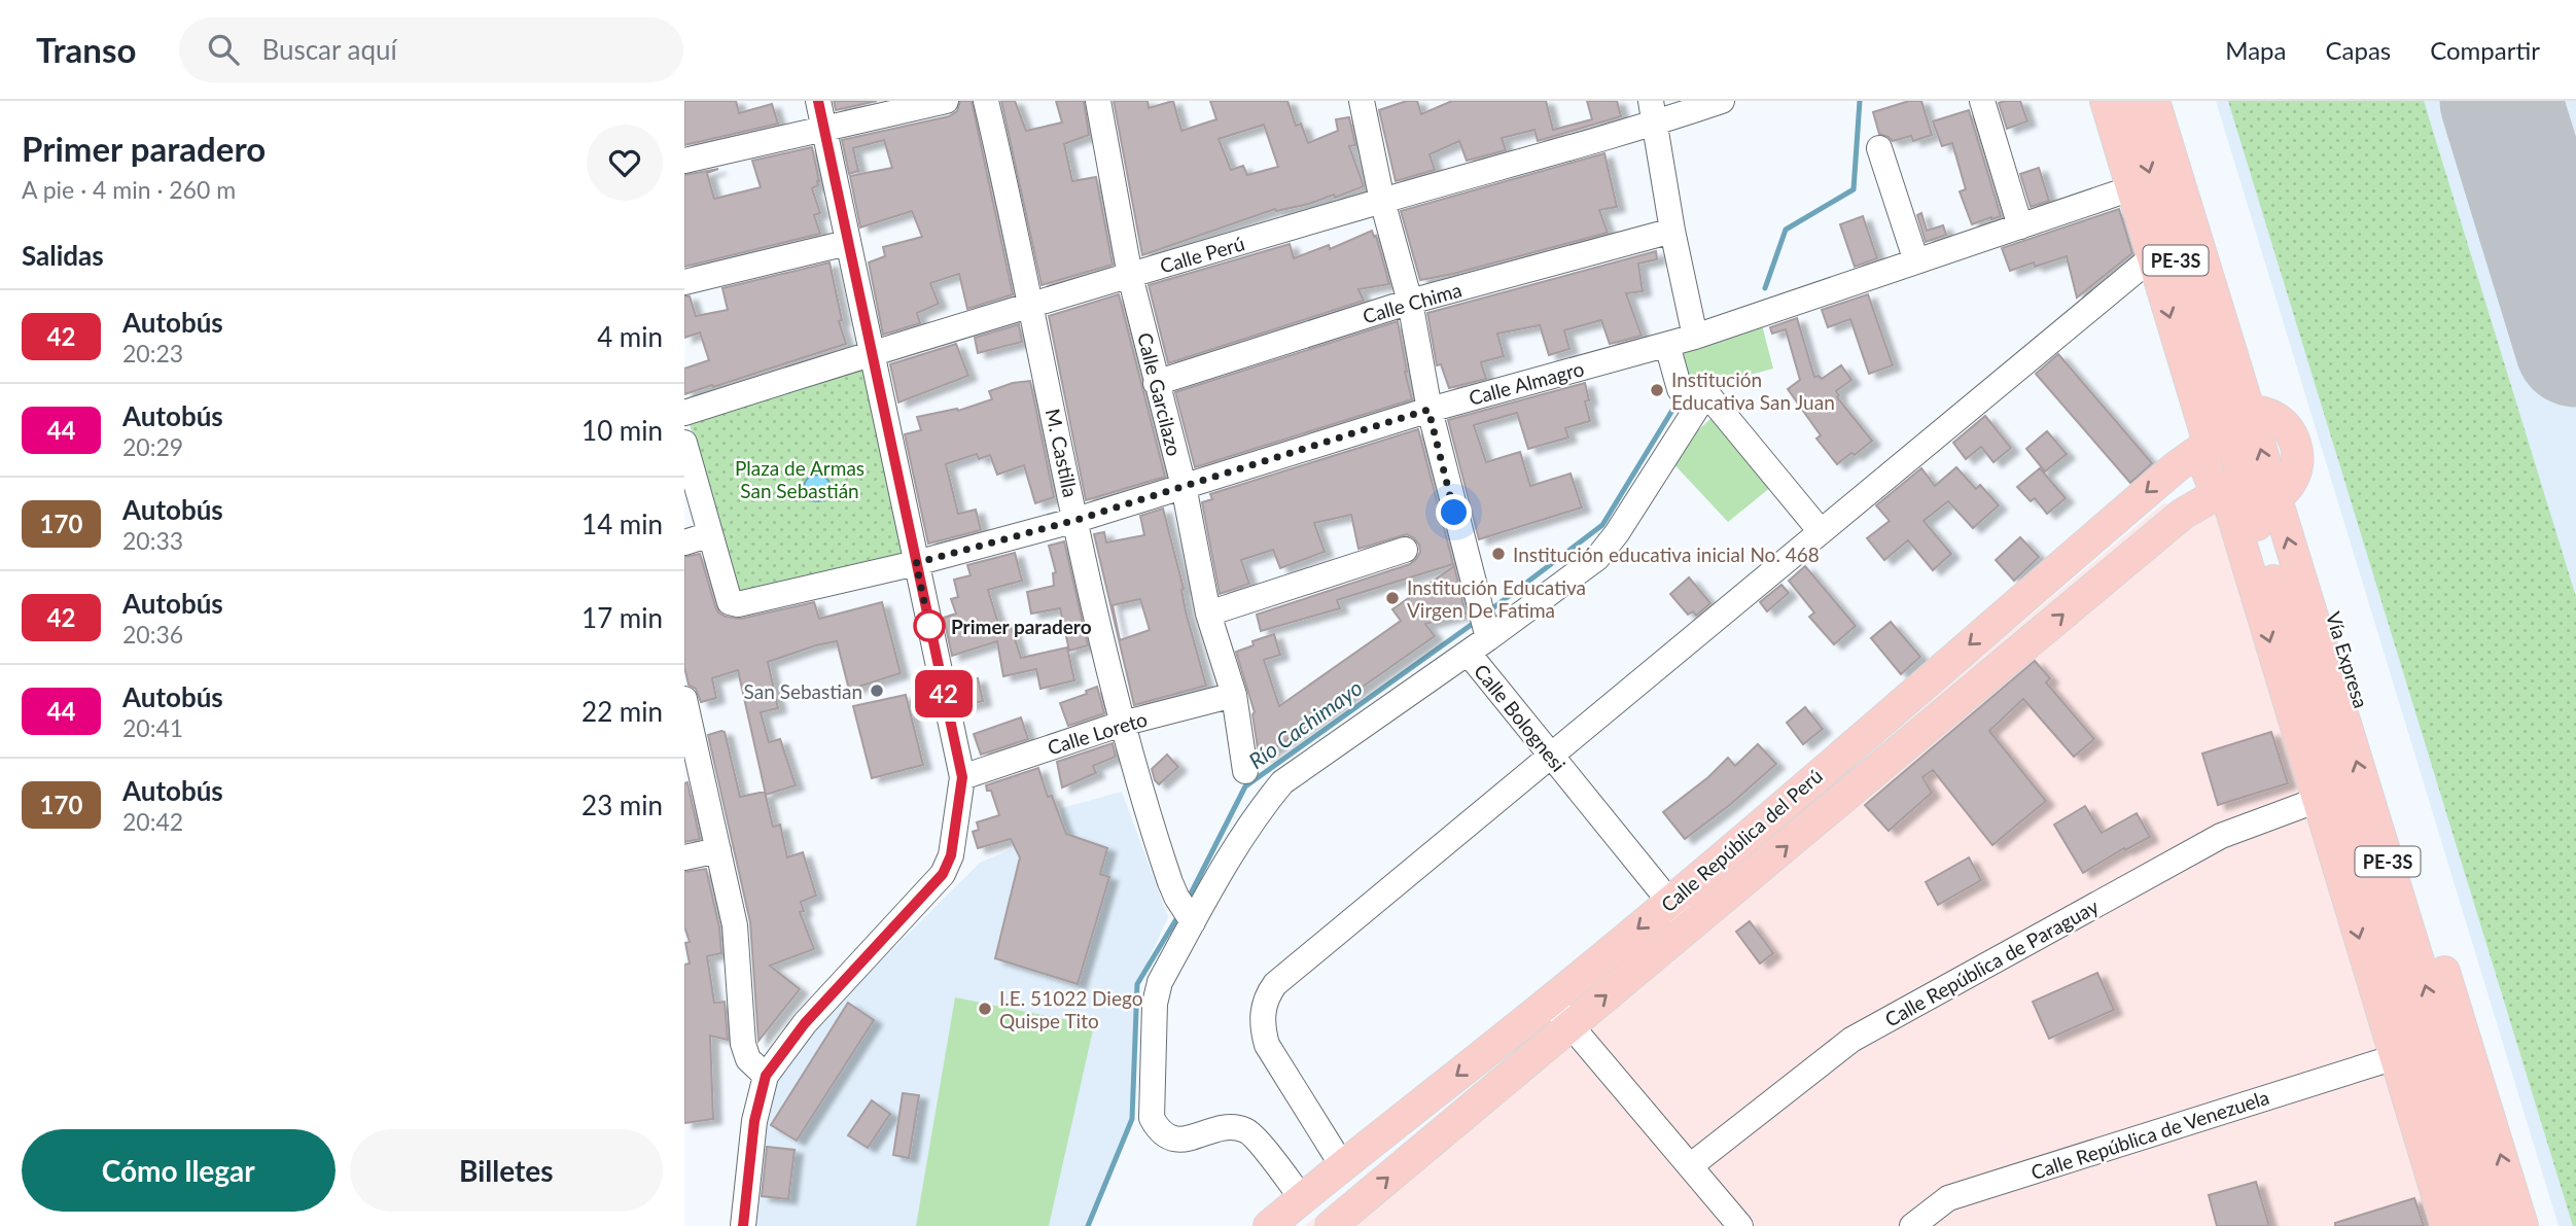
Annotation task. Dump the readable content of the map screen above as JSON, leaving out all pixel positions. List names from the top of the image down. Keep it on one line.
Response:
{"streets":{"main road":["PE-3S","Vía Expresa","Calle República del Perú"],"street":["Calle Perú","Calle Chima","Calle Almagro","Calle Garcilazo","M. Castilla","Calle Bolognesi","Calle Loreto","Calle República de Paraguay","Calle República de Venezuela"]},"crossings":[["Calle Perú","Calle Garcilazo"],["Calle Perú","M. Castilla"],["Calle Perú","Calle Bolognesi"],["Calle Chima","Calle Garcilazo"],["Calle Chima","Calle Bolognesi"],["Calle Almagro","Calle Garcilazo"],["Calle Almagro","M. Castilla"],["Calle Almagro","Vía Expresa"],["Calle Almagro","Calle Bolognesi"],["Calle Garcilazo","Calle Loreto"],["M. Castilla","Calle Loreto"],["Vía Expresa","Calle República del Perú"],["Vía Expresa","Calle República de Paraguay"],["Vía Expresa","Calle República de Venezuela"],["Calle Bolognesi","Calle República del Perú"]],"water":["Río Cachimayo"],"parks":["Plaza de Armas San Sebastián"],"places":["Institución Educativa San Juan","Institución educativa inicial No. 468","Institución Educativa Virgen De Fatima","Primer paradero","San Sebastian","I.E. 51022 Diego Quispe Tito"],"lines":["bus line 42"],"page":{"header":"Transo","search":"Buscar aquí","nav":["Mapa","Capas","Compartir"],"heading":[["Primer paradero","A pie · 4 min · 260 m"],"Salidas"],"on_map":"42","list":[{"mark":"42","name":"Autobús","note":"20:23","value":"4 min"},{"mark":"44","name":"Autobús","note":"20:29","value":"10 min"},{"mark":"170","name":"Autobús","note":"20:33","value":"14 min"},{"mark":"42","name":"Autobús","note":"20:36","value":"17 min"},{"mark":"44","name":"Autobús","note":"20:41","value":"22 min"},{"mark":"170","name":"Autobús","note":"20:42","value":"23 min"}],"buttons":["Cómo llegar","Billetes"]}}
